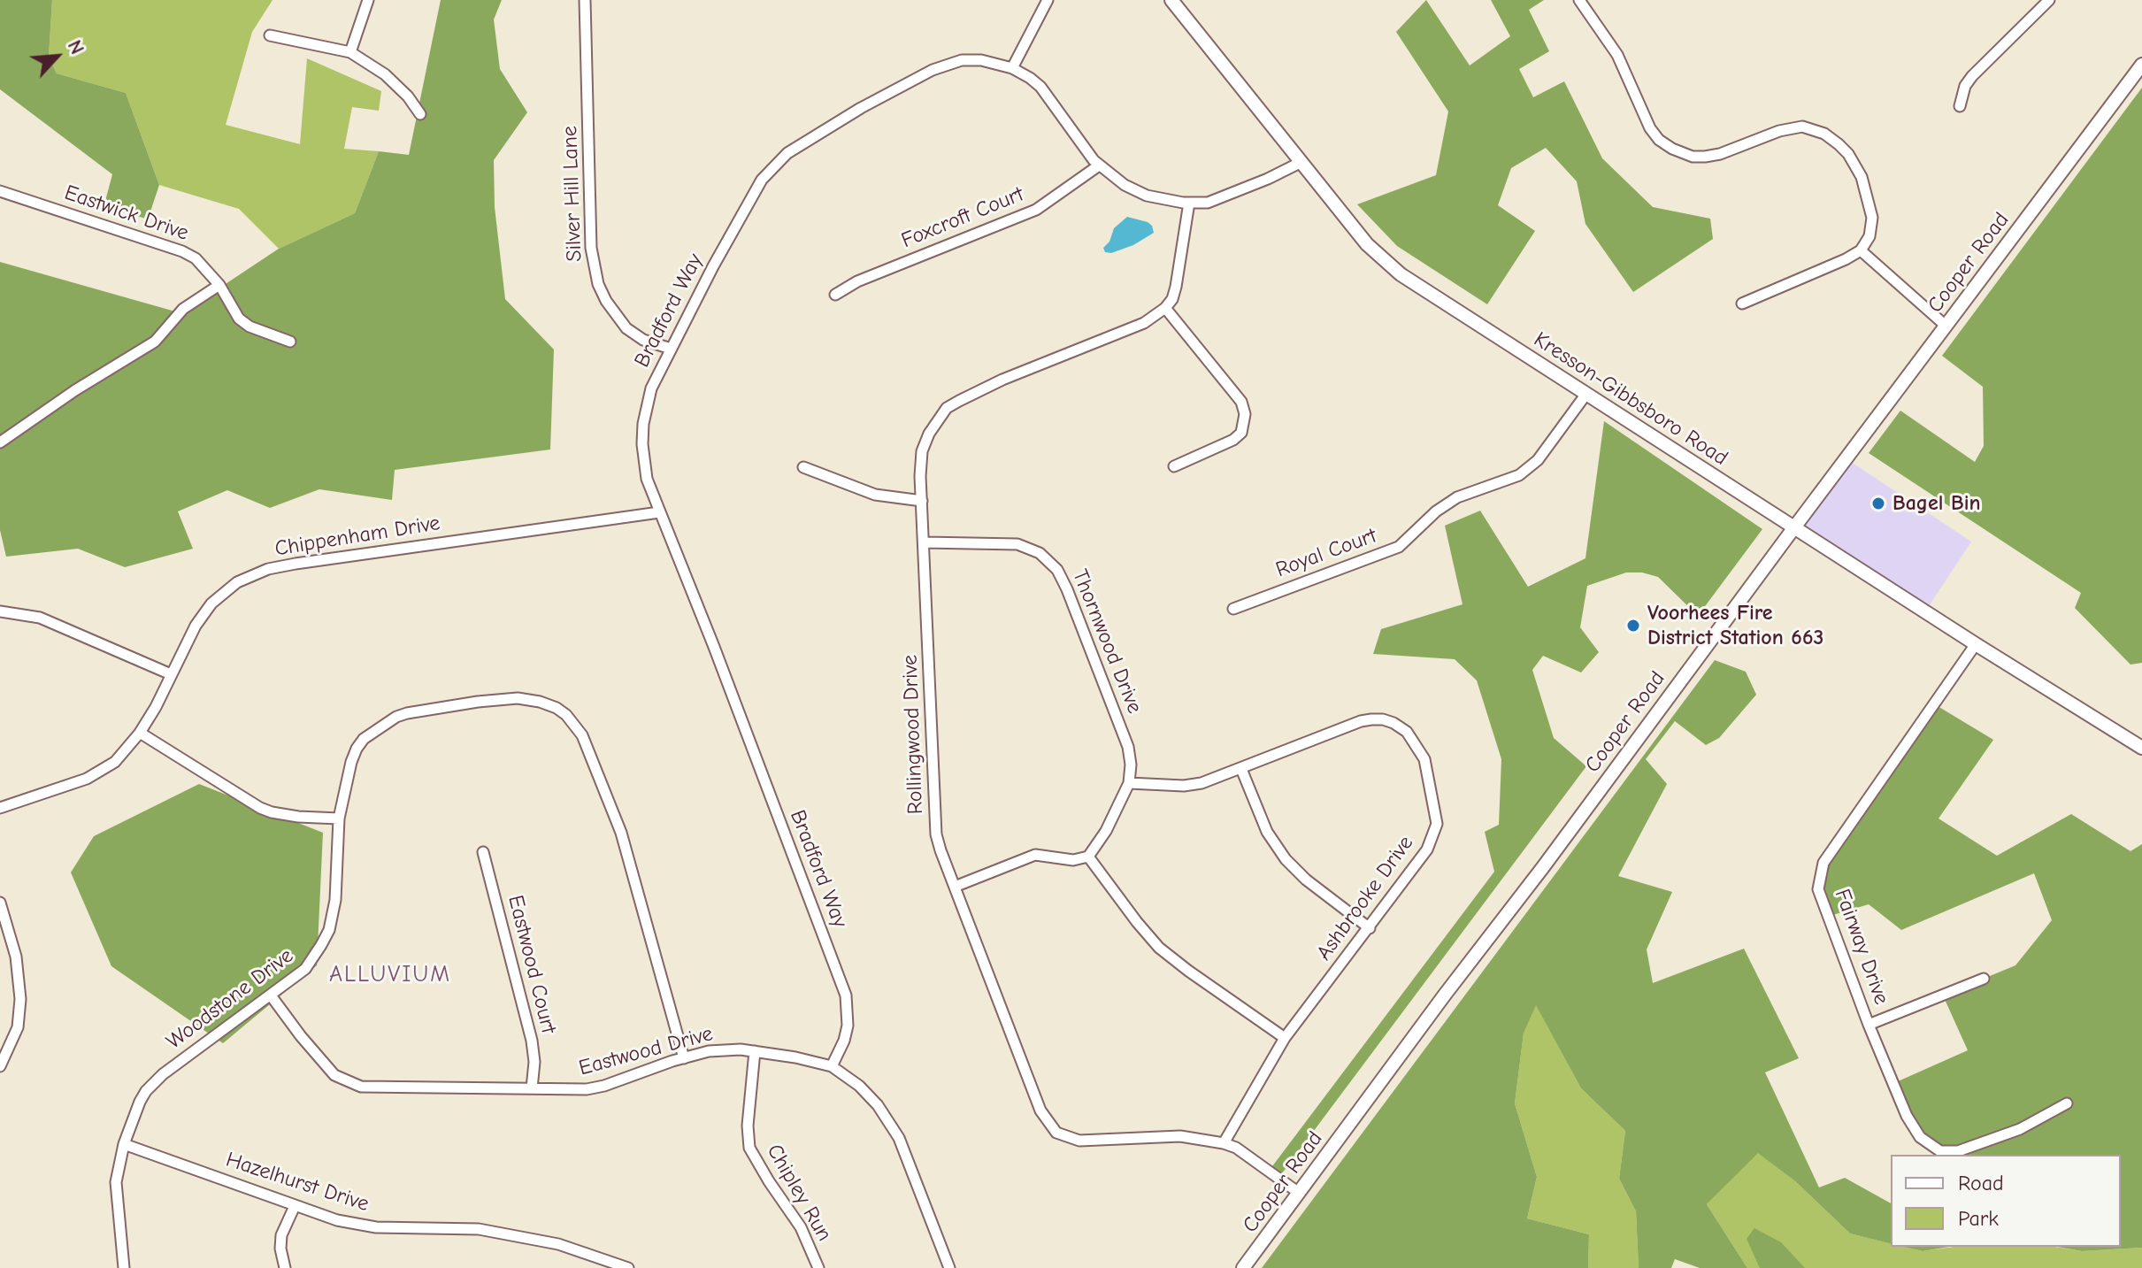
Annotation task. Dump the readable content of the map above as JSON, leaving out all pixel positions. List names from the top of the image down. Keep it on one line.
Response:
{"streets":{"street":["Silver Hill Lane","Eastwick Drive","Foxcroft Court","Cooper Road","Bradford Way","Kresson-Gibbsboro Road","Chippenham Drive","Royal Court","Thornwood Drive","Rollingwood Drive","Ashbrooke Drive","Fairway Drive","Eastwood Court","Woodstone Drive","Eastwood Drive","Hazelhurst Drive","Chipley Run"]},"crossings":[["Silver Hill Lane","Bradford Way"],["Foxcroft Court","Bradford Way"],["Cooper Road","Kresson-Gibbsboro Road"],["Cooper Road","Rollingwood Drive"],["Bradford Way","Kresson-Gibbsboro Road"],["Bradford Way","Chippenham Drive"],["Bradford Way","Eastwood Drive"],["Kresson-Gibbsboro Road","Royal Court"],["Kresson-Gibbsboro Road","Fairway Drive"],["Thornwood Drive","Rollingwood Drive"],["Thornwood Drive","Ashbrooke Drive"],["Rollingwood Drive","Ashbrooke Drive"],["Eastwood Court","Eastwood Drive"],["Woodstone Drive","Eastwood Drive"],["Woodstone Drive","Hazelhurst Drive"],["Eastwood Drive","Chipley Run"]],"districts":["ALLUVIUM"],"places":["Bagel Bin","Voorhees Fire District Station 663"],"legend":["Road","Park"],"north":"top right"}
